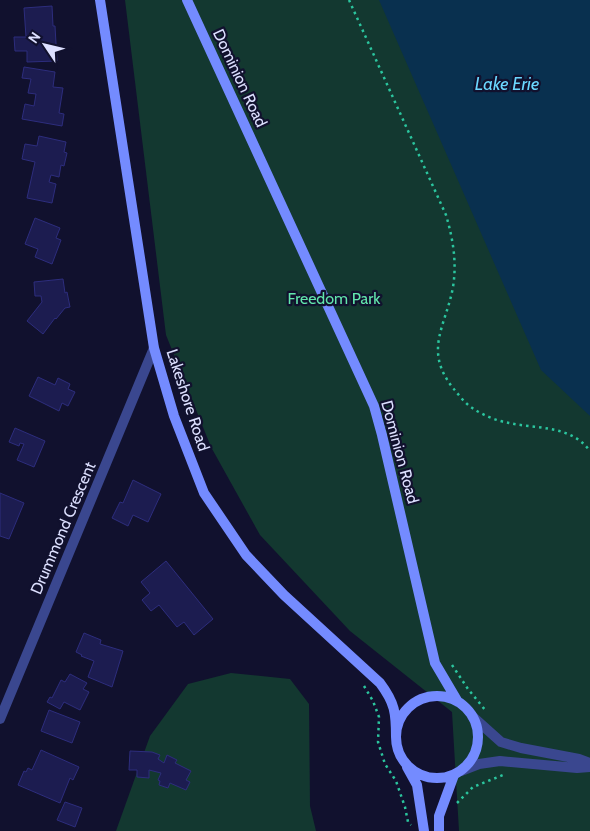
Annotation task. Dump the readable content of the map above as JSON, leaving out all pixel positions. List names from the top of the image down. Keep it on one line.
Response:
{"streets":{"main road":["Dominion Road","Lakeshore Road"],"street":["Drummond Crescent"]},"crossings":[["Dominion Road","Lakeshore Road"],["Lakeshore Road","Drummond Crescent"]],"water":["Lake Erie"],"parks":["Freedom Park"],"north":"top left"}
